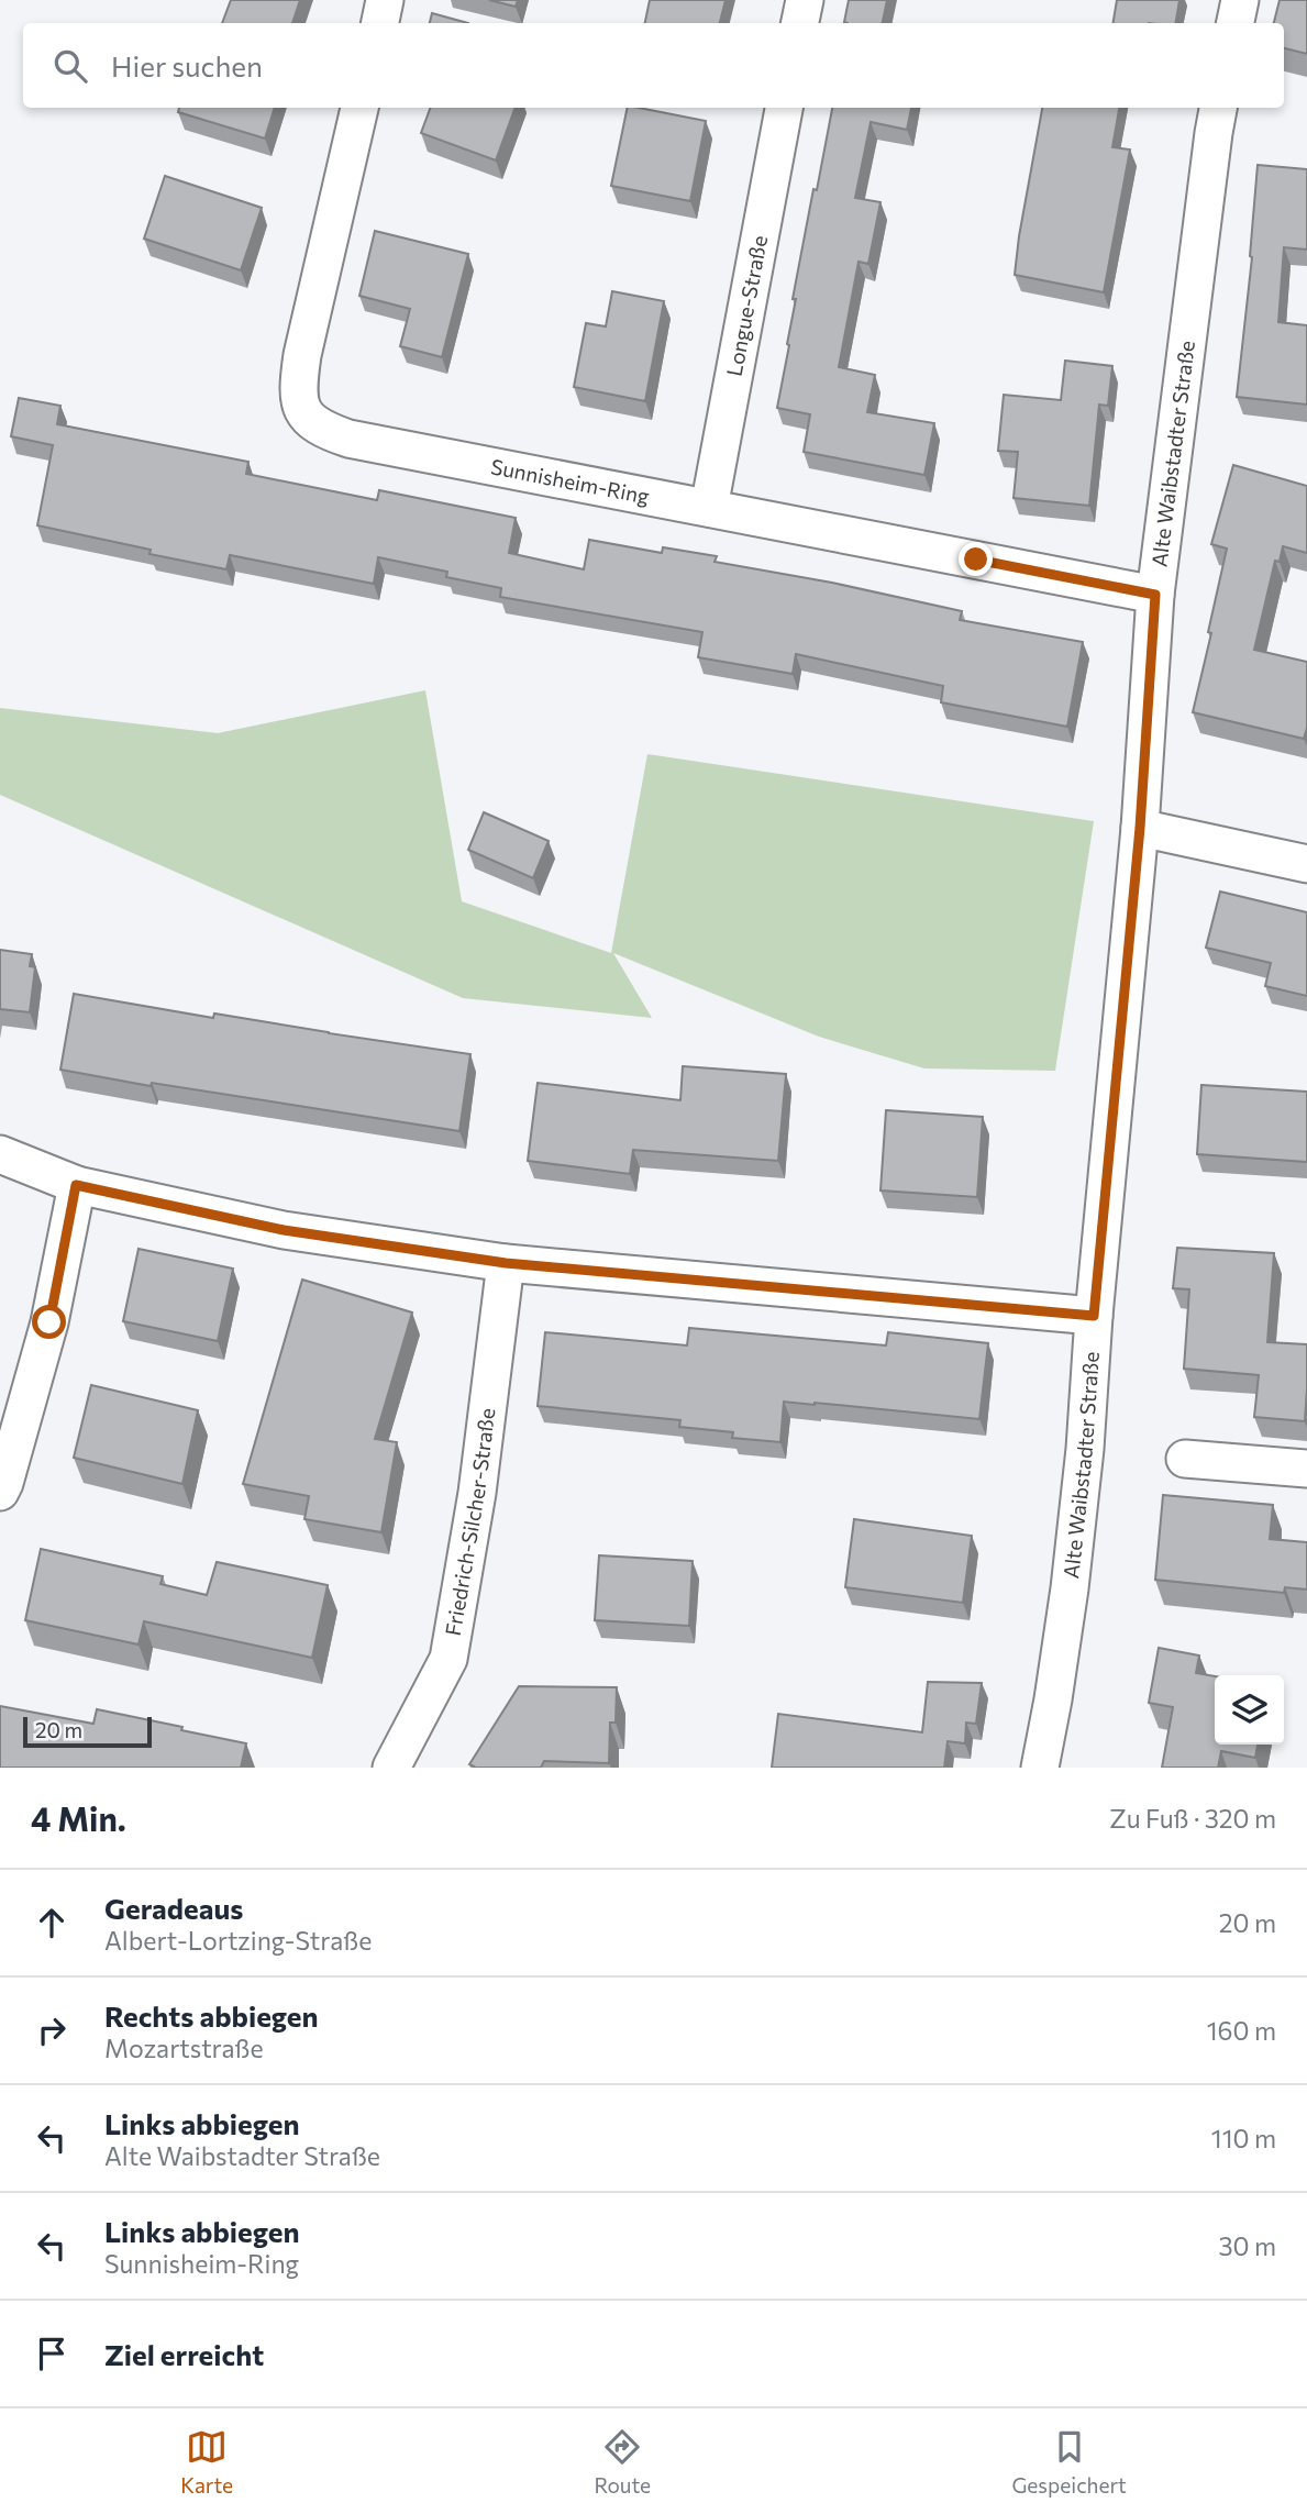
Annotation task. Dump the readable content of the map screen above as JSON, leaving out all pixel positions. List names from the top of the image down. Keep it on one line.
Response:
{"streets":{"street":["Longue-Straße","Alte Waibstadter Straße","Sunnisheim-Ring","Friedrich-Silcher-Straße"]},"crossings":[["Longue-Straße","Sunnisheim-Ring"],["Alte Waibstadter Straße","Sunnisheim-Ring"]],"scale_bar":"20 m","page":{"search":"Hier suchen","scale":"20 m","heading":["4 Min.","Zu Fuß · 320 m"],"list":[["Geradeaus","Albert-Lortzing-Straße","20 m"],["Rechts abbiegen","Mozartstraße","160 m"],["Links abbiegen","Alte Waibstadter Straße","110 m"],["Links abbiegen","Sunnisheim-Ring","30 m"],"Ziel erreicht"],"nav":["Karte","Route","Gespeichert"]}}
